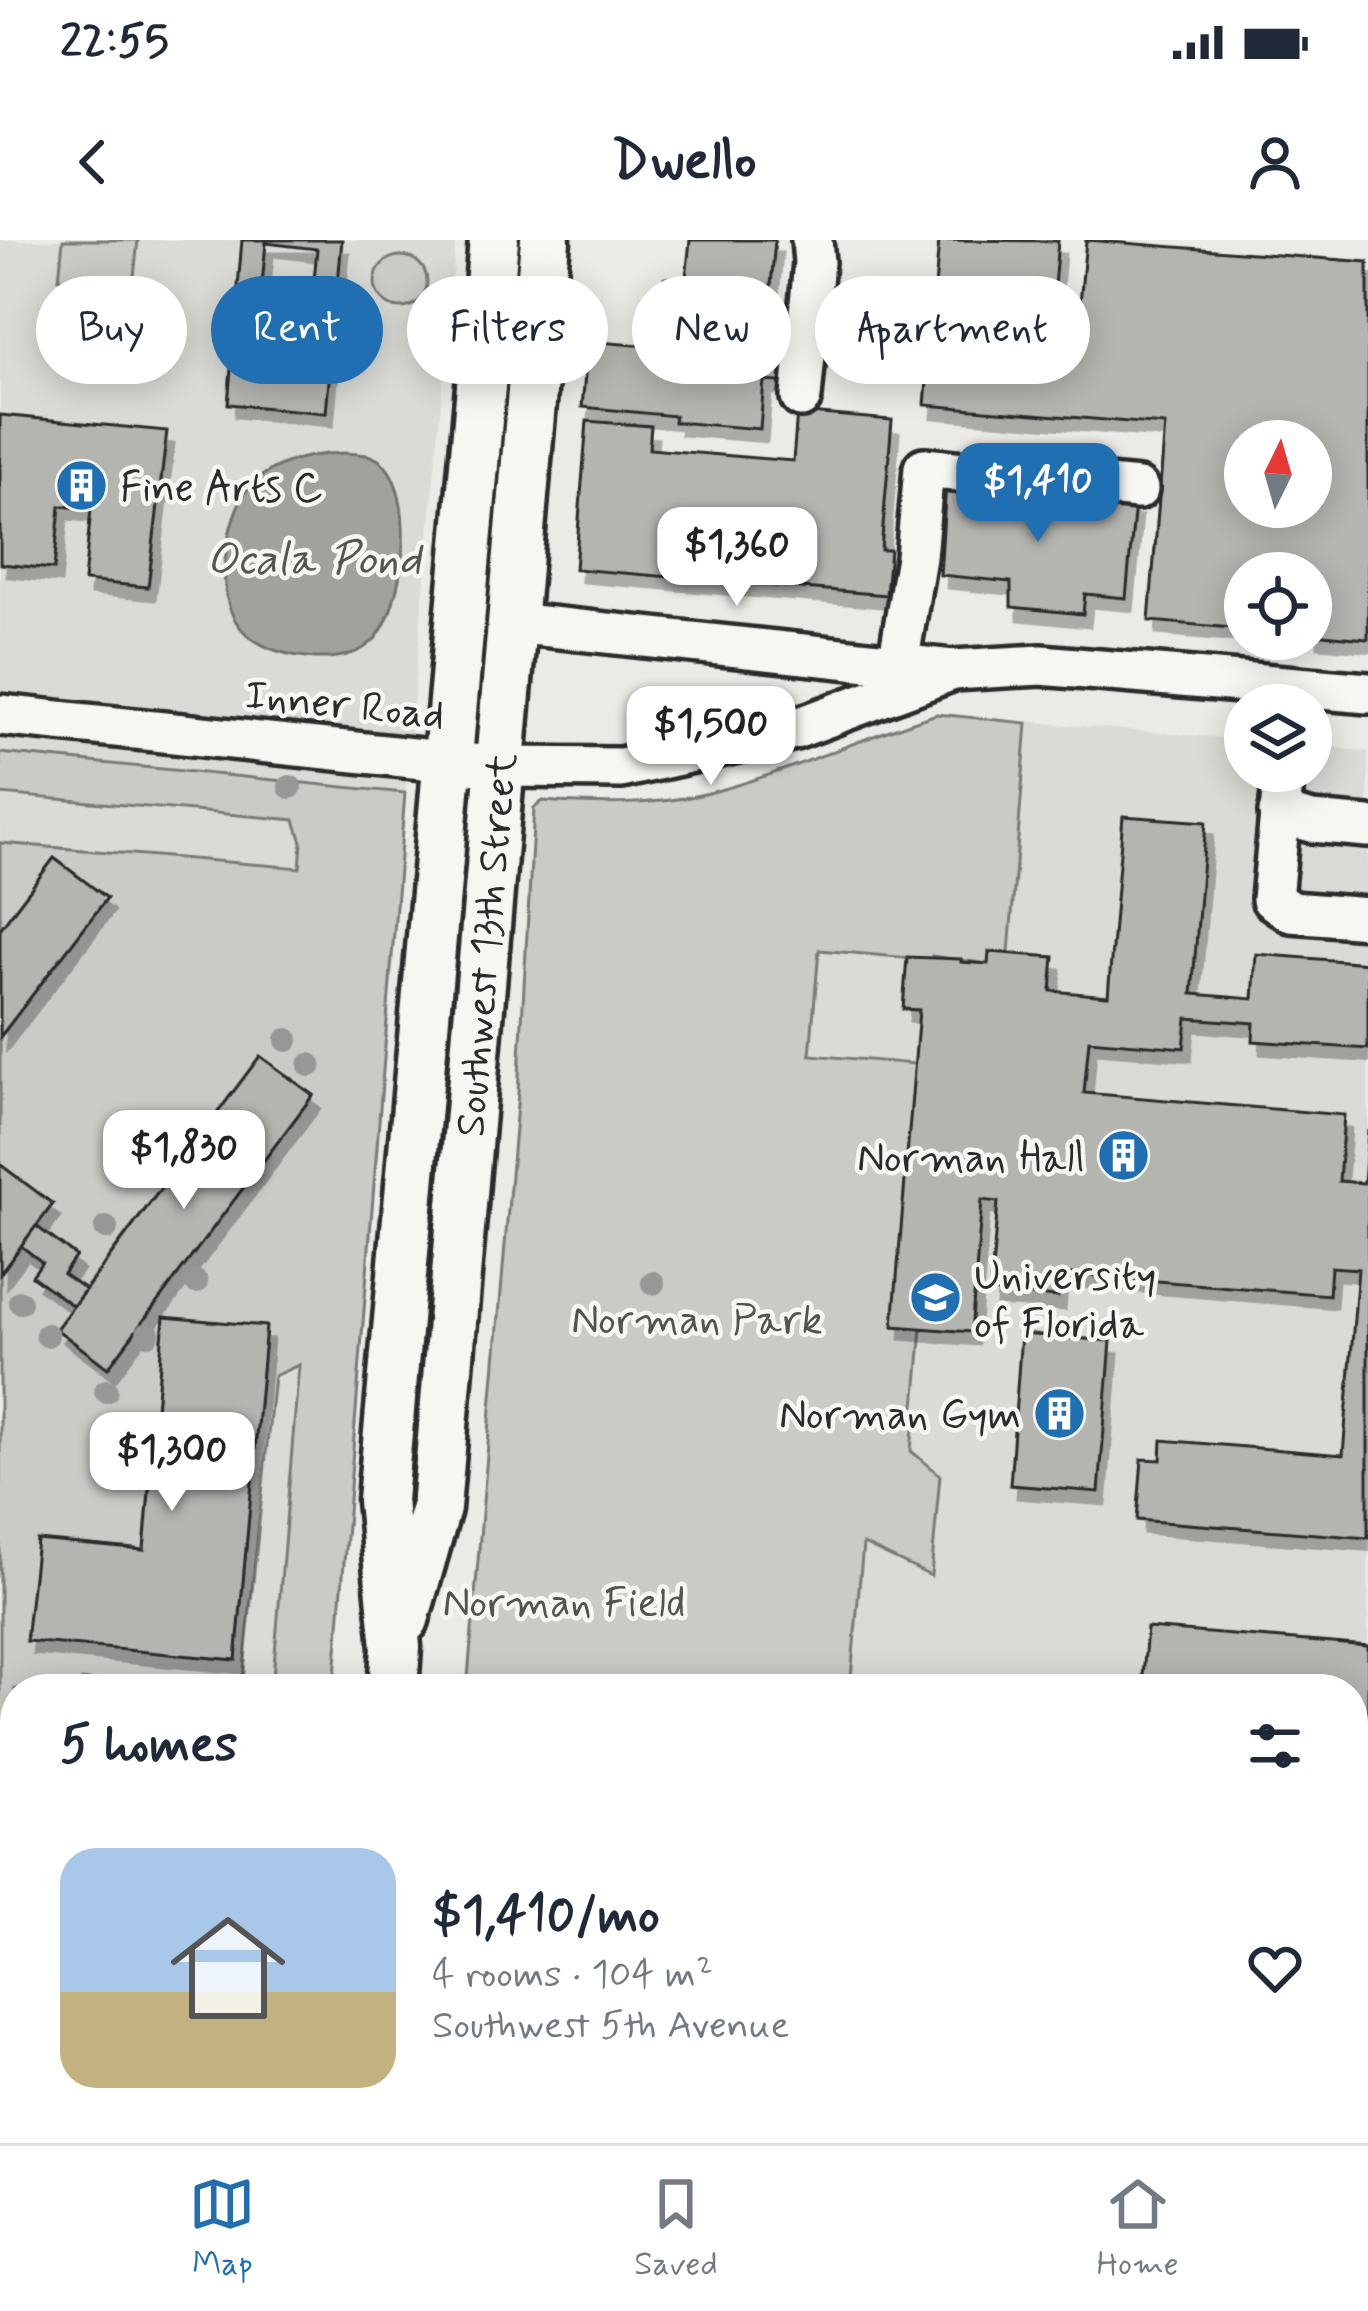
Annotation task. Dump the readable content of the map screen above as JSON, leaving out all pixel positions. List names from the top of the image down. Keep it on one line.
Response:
{"streets":{"main road":["Southwest 13th Street"],"street":["Inner Road"]},"crossings":[["Inner Road","Southwest 13th Street"]],"water":["Ocala Pond"],"parks":["Norman Park","Norman Field"],"places":{"building":["Fine Arts C","Norman Hall","Norman Gym"],"school or university":["University of Florida"]},"north":"top","page":{"status":"22:55","header":"Dwello","chip":["Buy","Rent","Filters","New","Apartment"],"price":["$1,410","$1,360","$1,500","$1,830","$1,300"],"heading":"5 homes","list":[{"name":"$1,410/mo","note":"4 rooms · 104 m² · Southwest 5th Avenue"}],"tabs":["Map","Saved","Home"]}}
